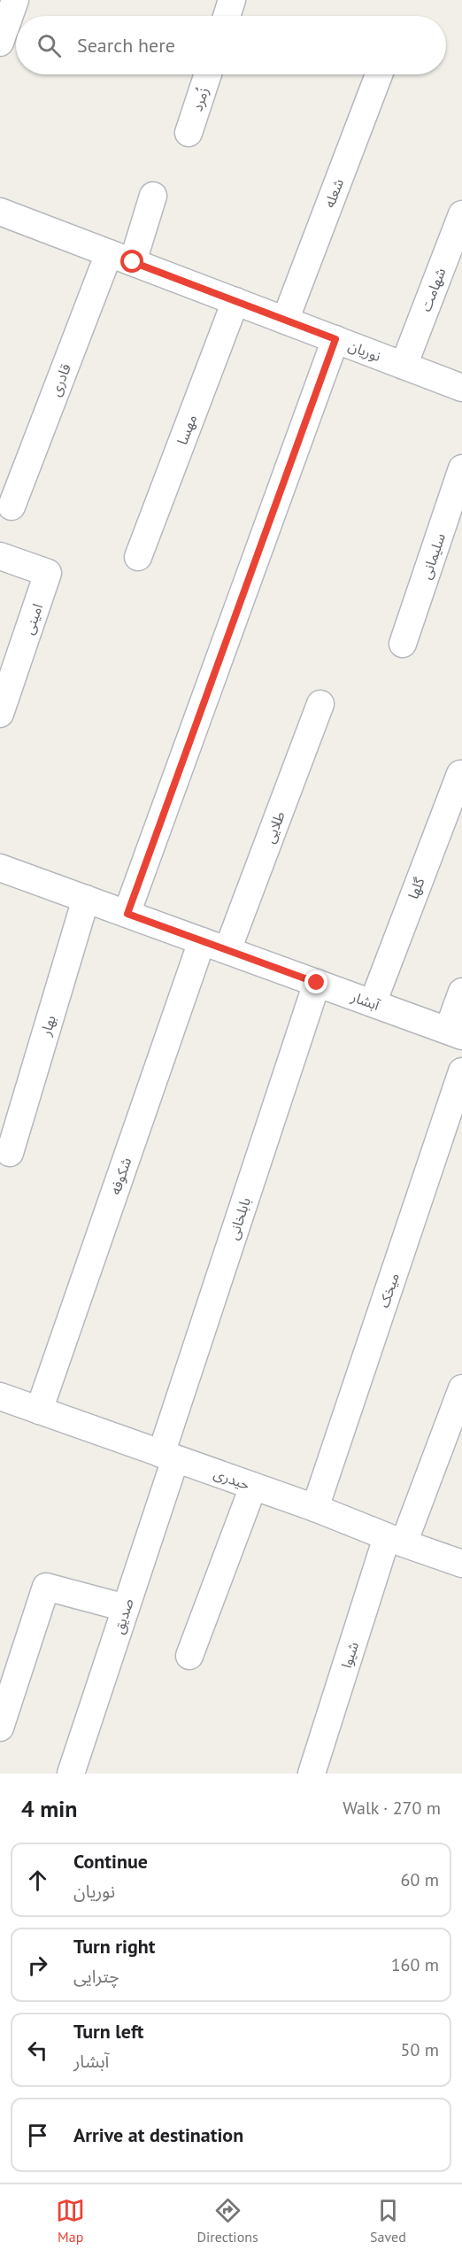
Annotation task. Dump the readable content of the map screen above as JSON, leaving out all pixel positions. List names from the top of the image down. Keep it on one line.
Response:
{"streets":{"street":["زُمرد","شعله","شهامت","نوریان","قادری","مهسا","سلیمانی","امینی","طلایی","گلها","آبشار","بهار","شکوفه","بابلخانی","میخک","حیدری","صدیق","شیوا"]},"crossings":[["شعله","نوریان"],["شهامت","نوریان"],["نوریان","قادری"],["نوریان","مهسا"],["طلایی","آبشار"],["گلها","آبشار"],["آبشار","بهار"],["آبشار","شکوفه"],["آبشار","بابلخانی"],["شکوفه","حیدری"],["بابلخانی","حیدری"],["بابلخانی","صدیق"],["میخک","حیدری"],["حیدری","صدیق"],["حیدری","شیوا"]],"page":{"search":"Search here","heading":["4 min","Walk · 270 m"],"list":[["Continue","نوریان","60 m"],["Turn right","چترایی","160 m"],["Turn left","آبشار","50 m"],"Arrive at destination"],"nav":["Map","Directions","Saved"]}}
